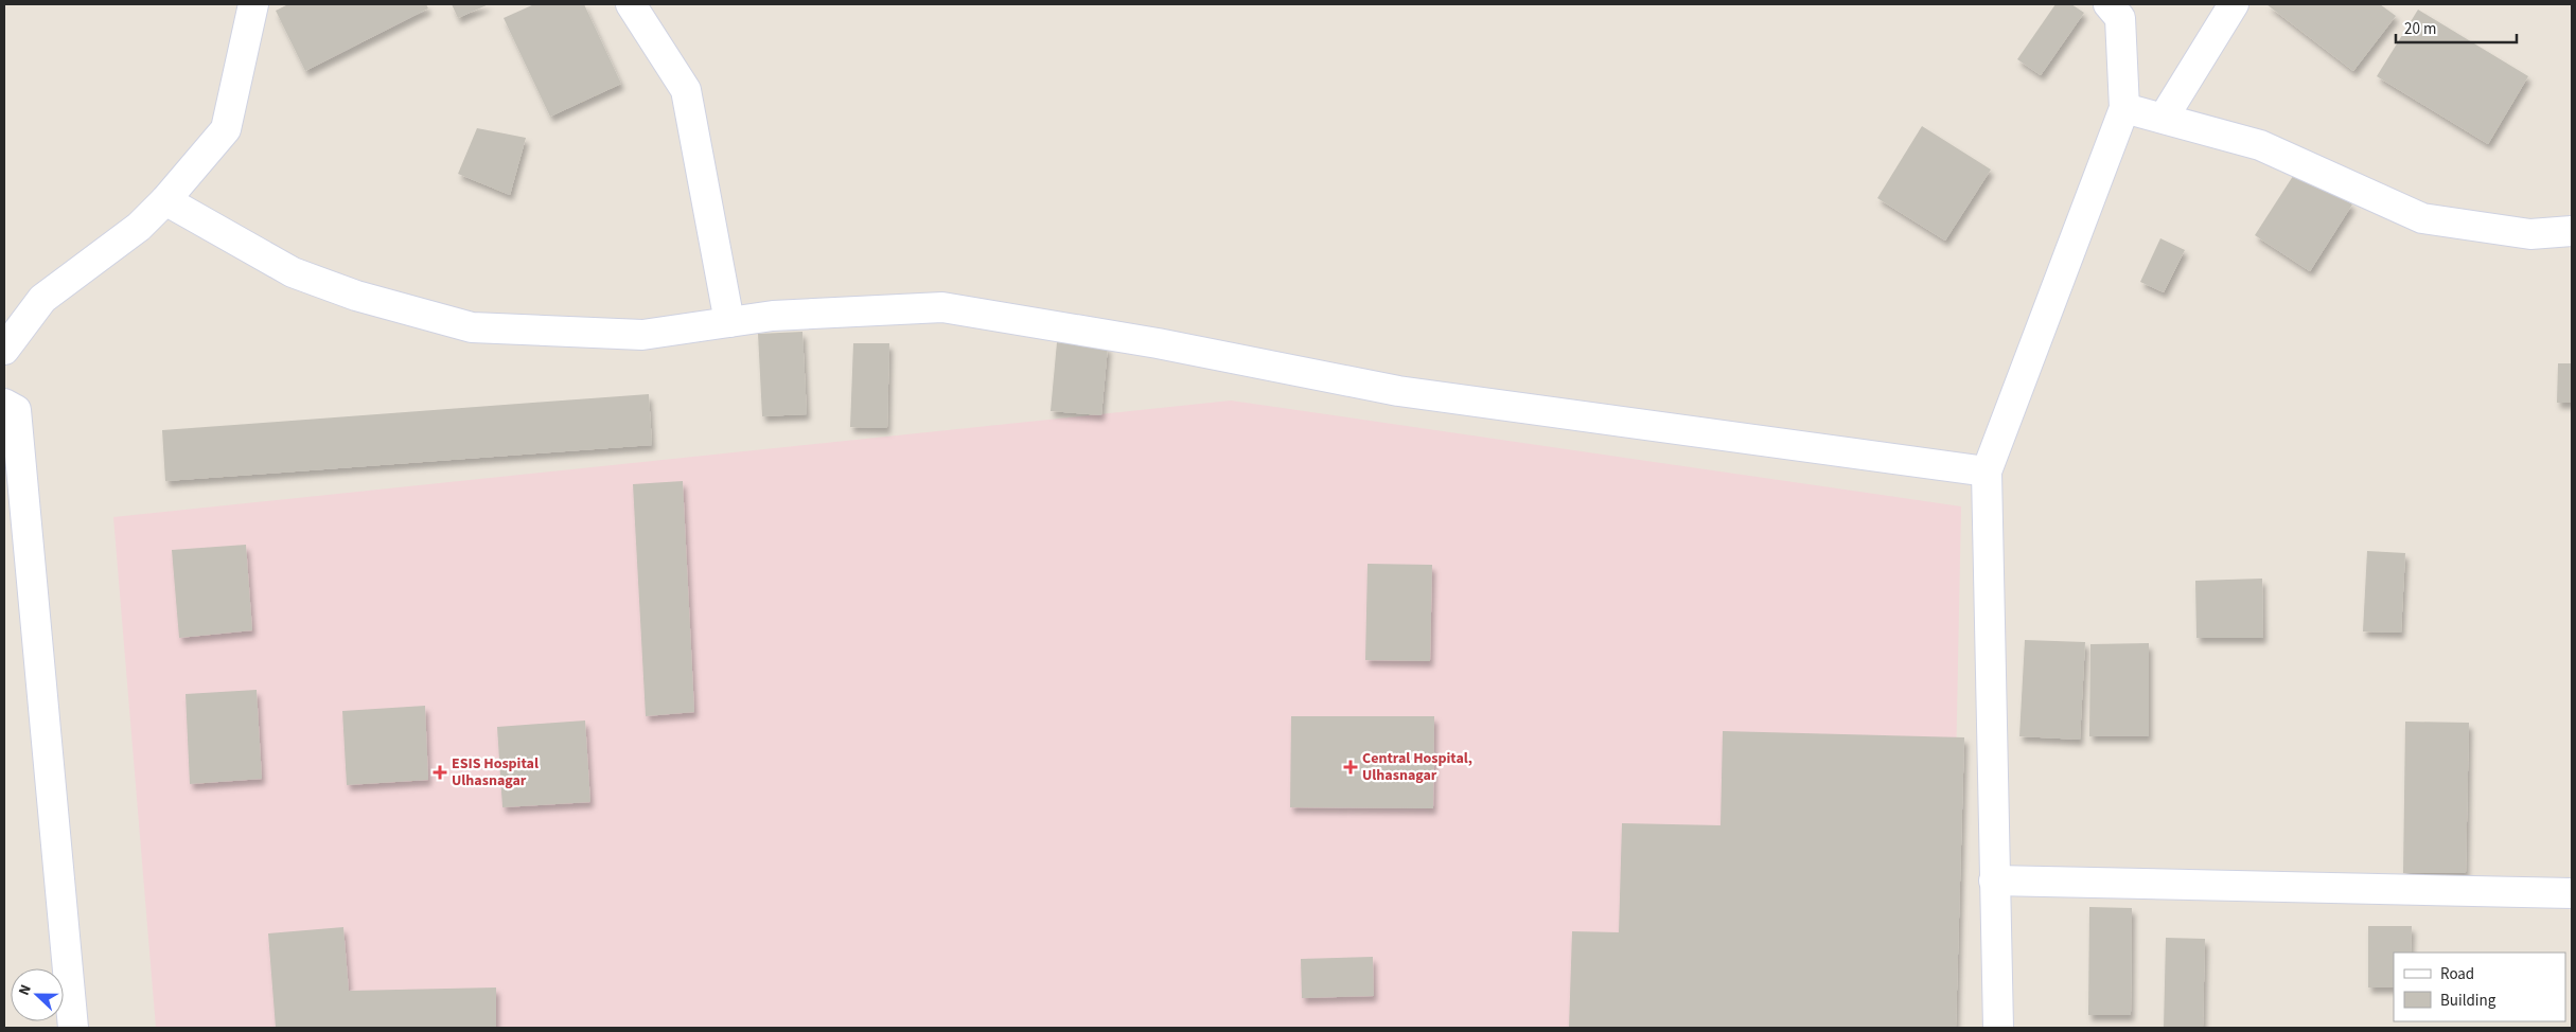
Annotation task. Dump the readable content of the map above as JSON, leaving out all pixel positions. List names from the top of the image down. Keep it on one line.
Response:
{"places":{"health":["Central Hospital, Ulhasnagar","ESIS Hospital Ulhasnagar"]},"legend":["Road","Building"],"scale_bar":"20 m","north":"left"}
